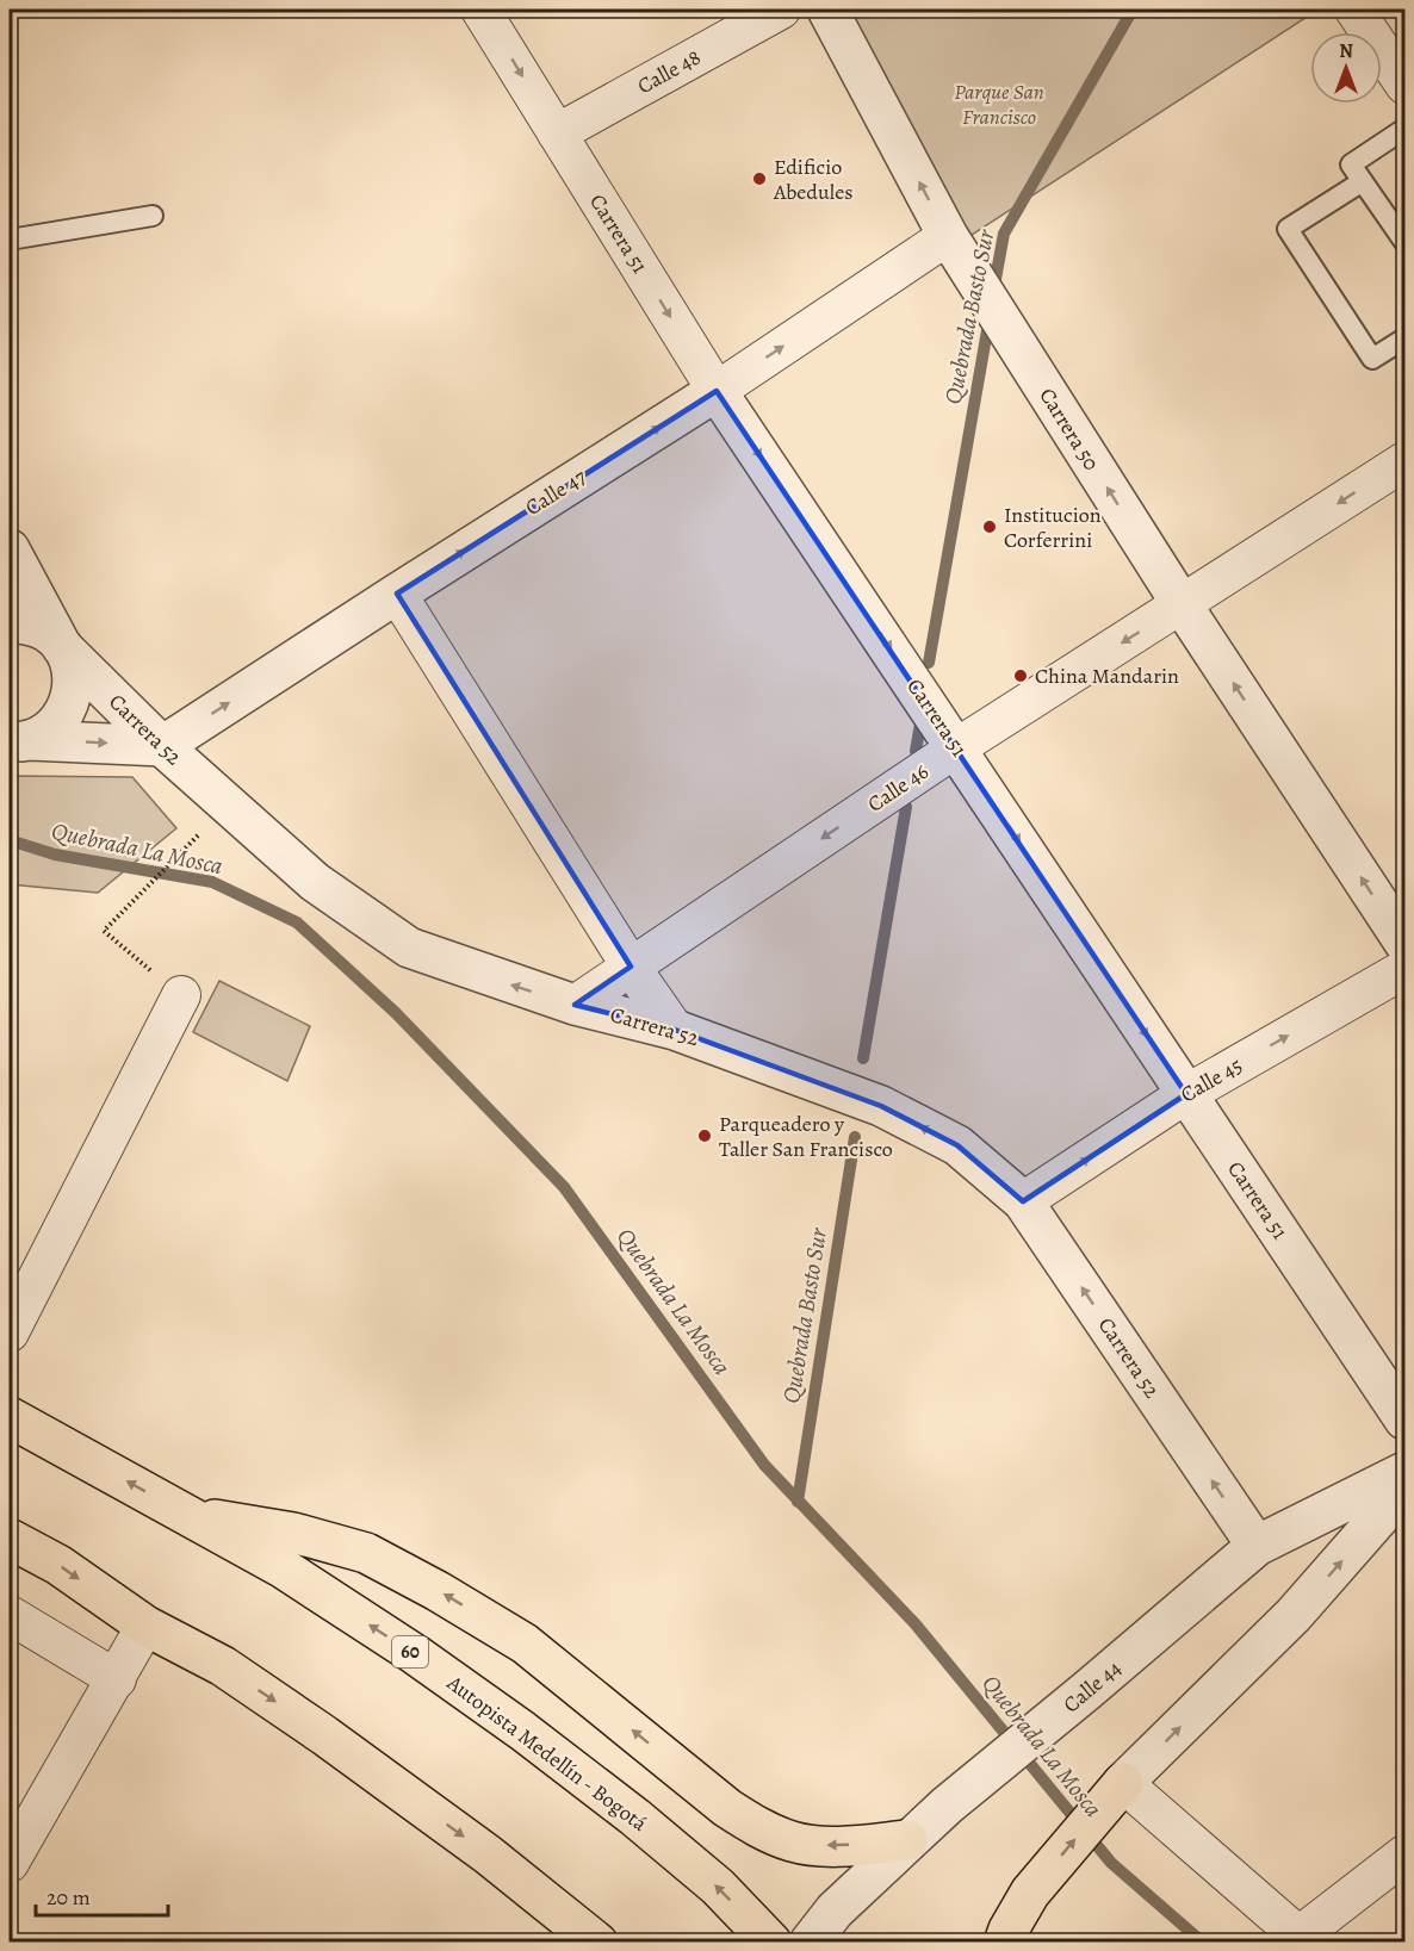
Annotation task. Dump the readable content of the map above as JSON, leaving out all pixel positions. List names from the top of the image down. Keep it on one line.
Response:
{"streets":{"highway":["60","Autopista Medellín - Bogotá"],"street":["Calle 48","Carrera 51","Carrera 50","Calle 47","Carrera 52","Calle 46","Calle 45","Calle 44"]},"crossings":[["Calle 48","Carrera 51"],["Carrera 51","Calle 47"],["Carrera 51","Calle 46"],["Carrera 51","Calle 45"],["Carrera 50","Calle 47"],["Carrera 50","Calle 46"],["Calle 47","Carrera 52"],["Carrera 52","Calle 46"],["Carrera 52","Calle 45"],["Carrera 52","Calle 44"]],"one_way":["Carrera 51","Carrera 50","Calle 47","Carrera 52","Calle 46","Calle 45"],"water":["Quebrada Basto Sur","Quebrada La Mosca"],"parks":["Parque San Francisco"],"places":["Edificio Abedules","Institucion Corferrini","China Mandarin","Parqueadero y Taller San Francisco"],"scale_bar":"20 m","north":"top"}
